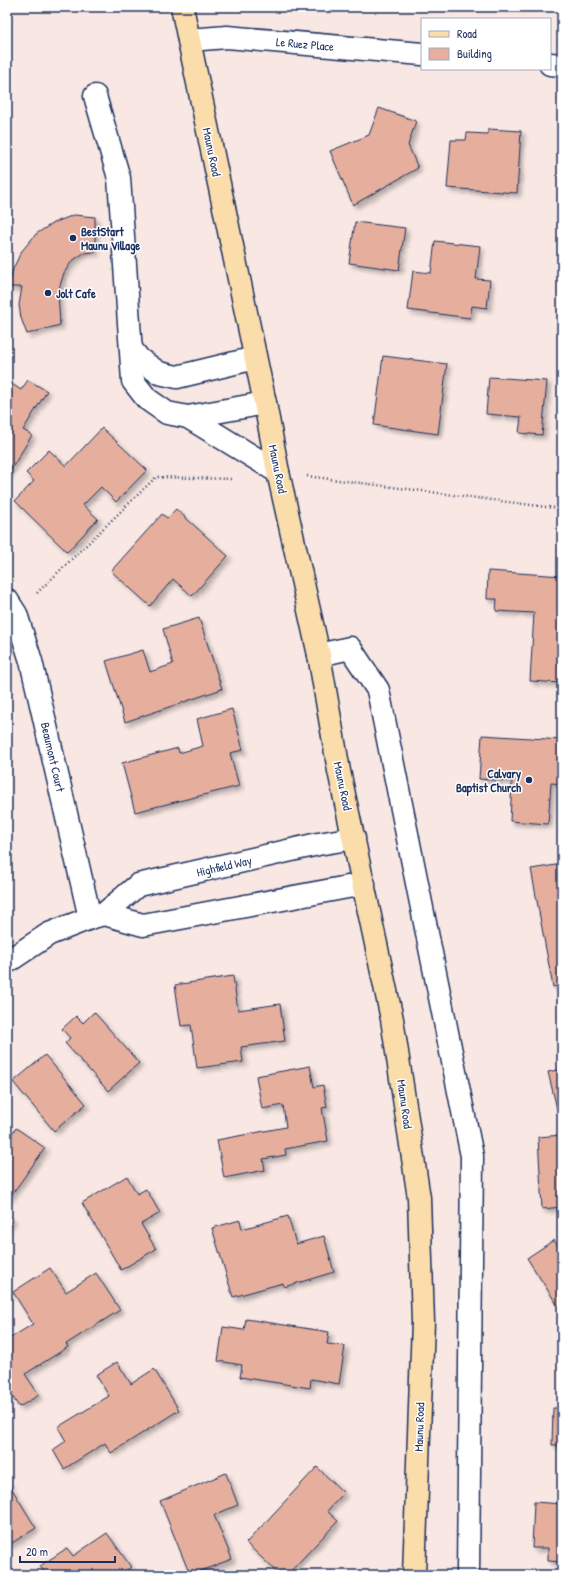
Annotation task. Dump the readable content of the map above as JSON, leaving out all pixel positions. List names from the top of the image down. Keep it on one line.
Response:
{"streets":{"main road":["Maunu Road"],"street":["Le Ruez Place","Beaumont Court","Highfield Way"]},"crossings":[["Le Ruez Place","Maunu Road"],["Maunu Road","Highfield Way"],["Beaumont Court","Highfield Way"]],"places":["BestStart Maunu Village","Jolt Cafe","Calvary Baptist Church"],"legend":["Road","Building"],"scale_bar":"20 m"}
